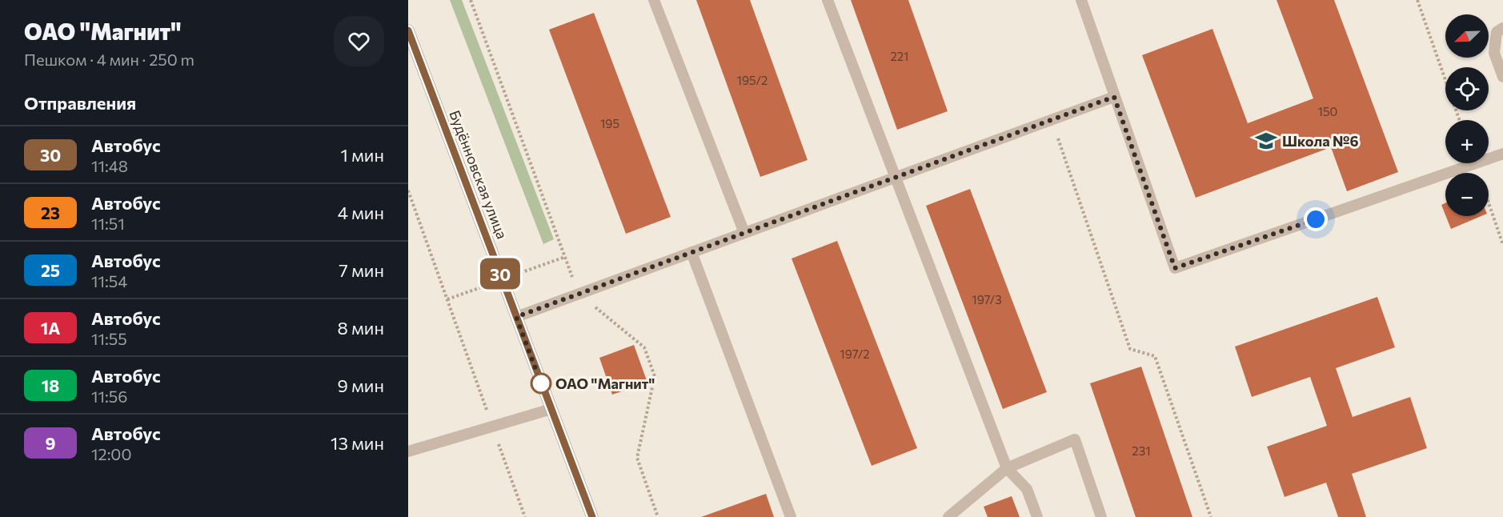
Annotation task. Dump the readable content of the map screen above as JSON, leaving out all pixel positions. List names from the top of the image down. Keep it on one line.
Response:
{"streets":{"main road":["Будённовская улица"]},"places":{"school or university":["Школа №6"],"other":["ОАО \"Магнит\""]},"lines":["bus line 30"],"house_numbers":["221","195/2","150","195","197/3","197/2","231"],"north":"bottom left","page":{"heading":[["ОАО \"Магнит\"","Пешком · 4 мин · 250 m"],"Отправления"],"on_map":"30","map_buttons":["+","−"],"list":[{"mark":"30","name":"Автобус","note":"11:48","value":"1 мин"},{"mark":"23","name":"Автобус","note":"11:51","value":"4 мин"},{"mark":"25","name":"Автобус","note":"11:54","value":"7 мин"},{"mark":"1А","name":"Автобус","note":"11:55","value":"8 мин"},{"mark":"18","name":"Автобус","note":"11:56","value":"9 мин"},{"mark":"9","name":"Автобус","note":"12:00","value":"13 мин"}]}}
